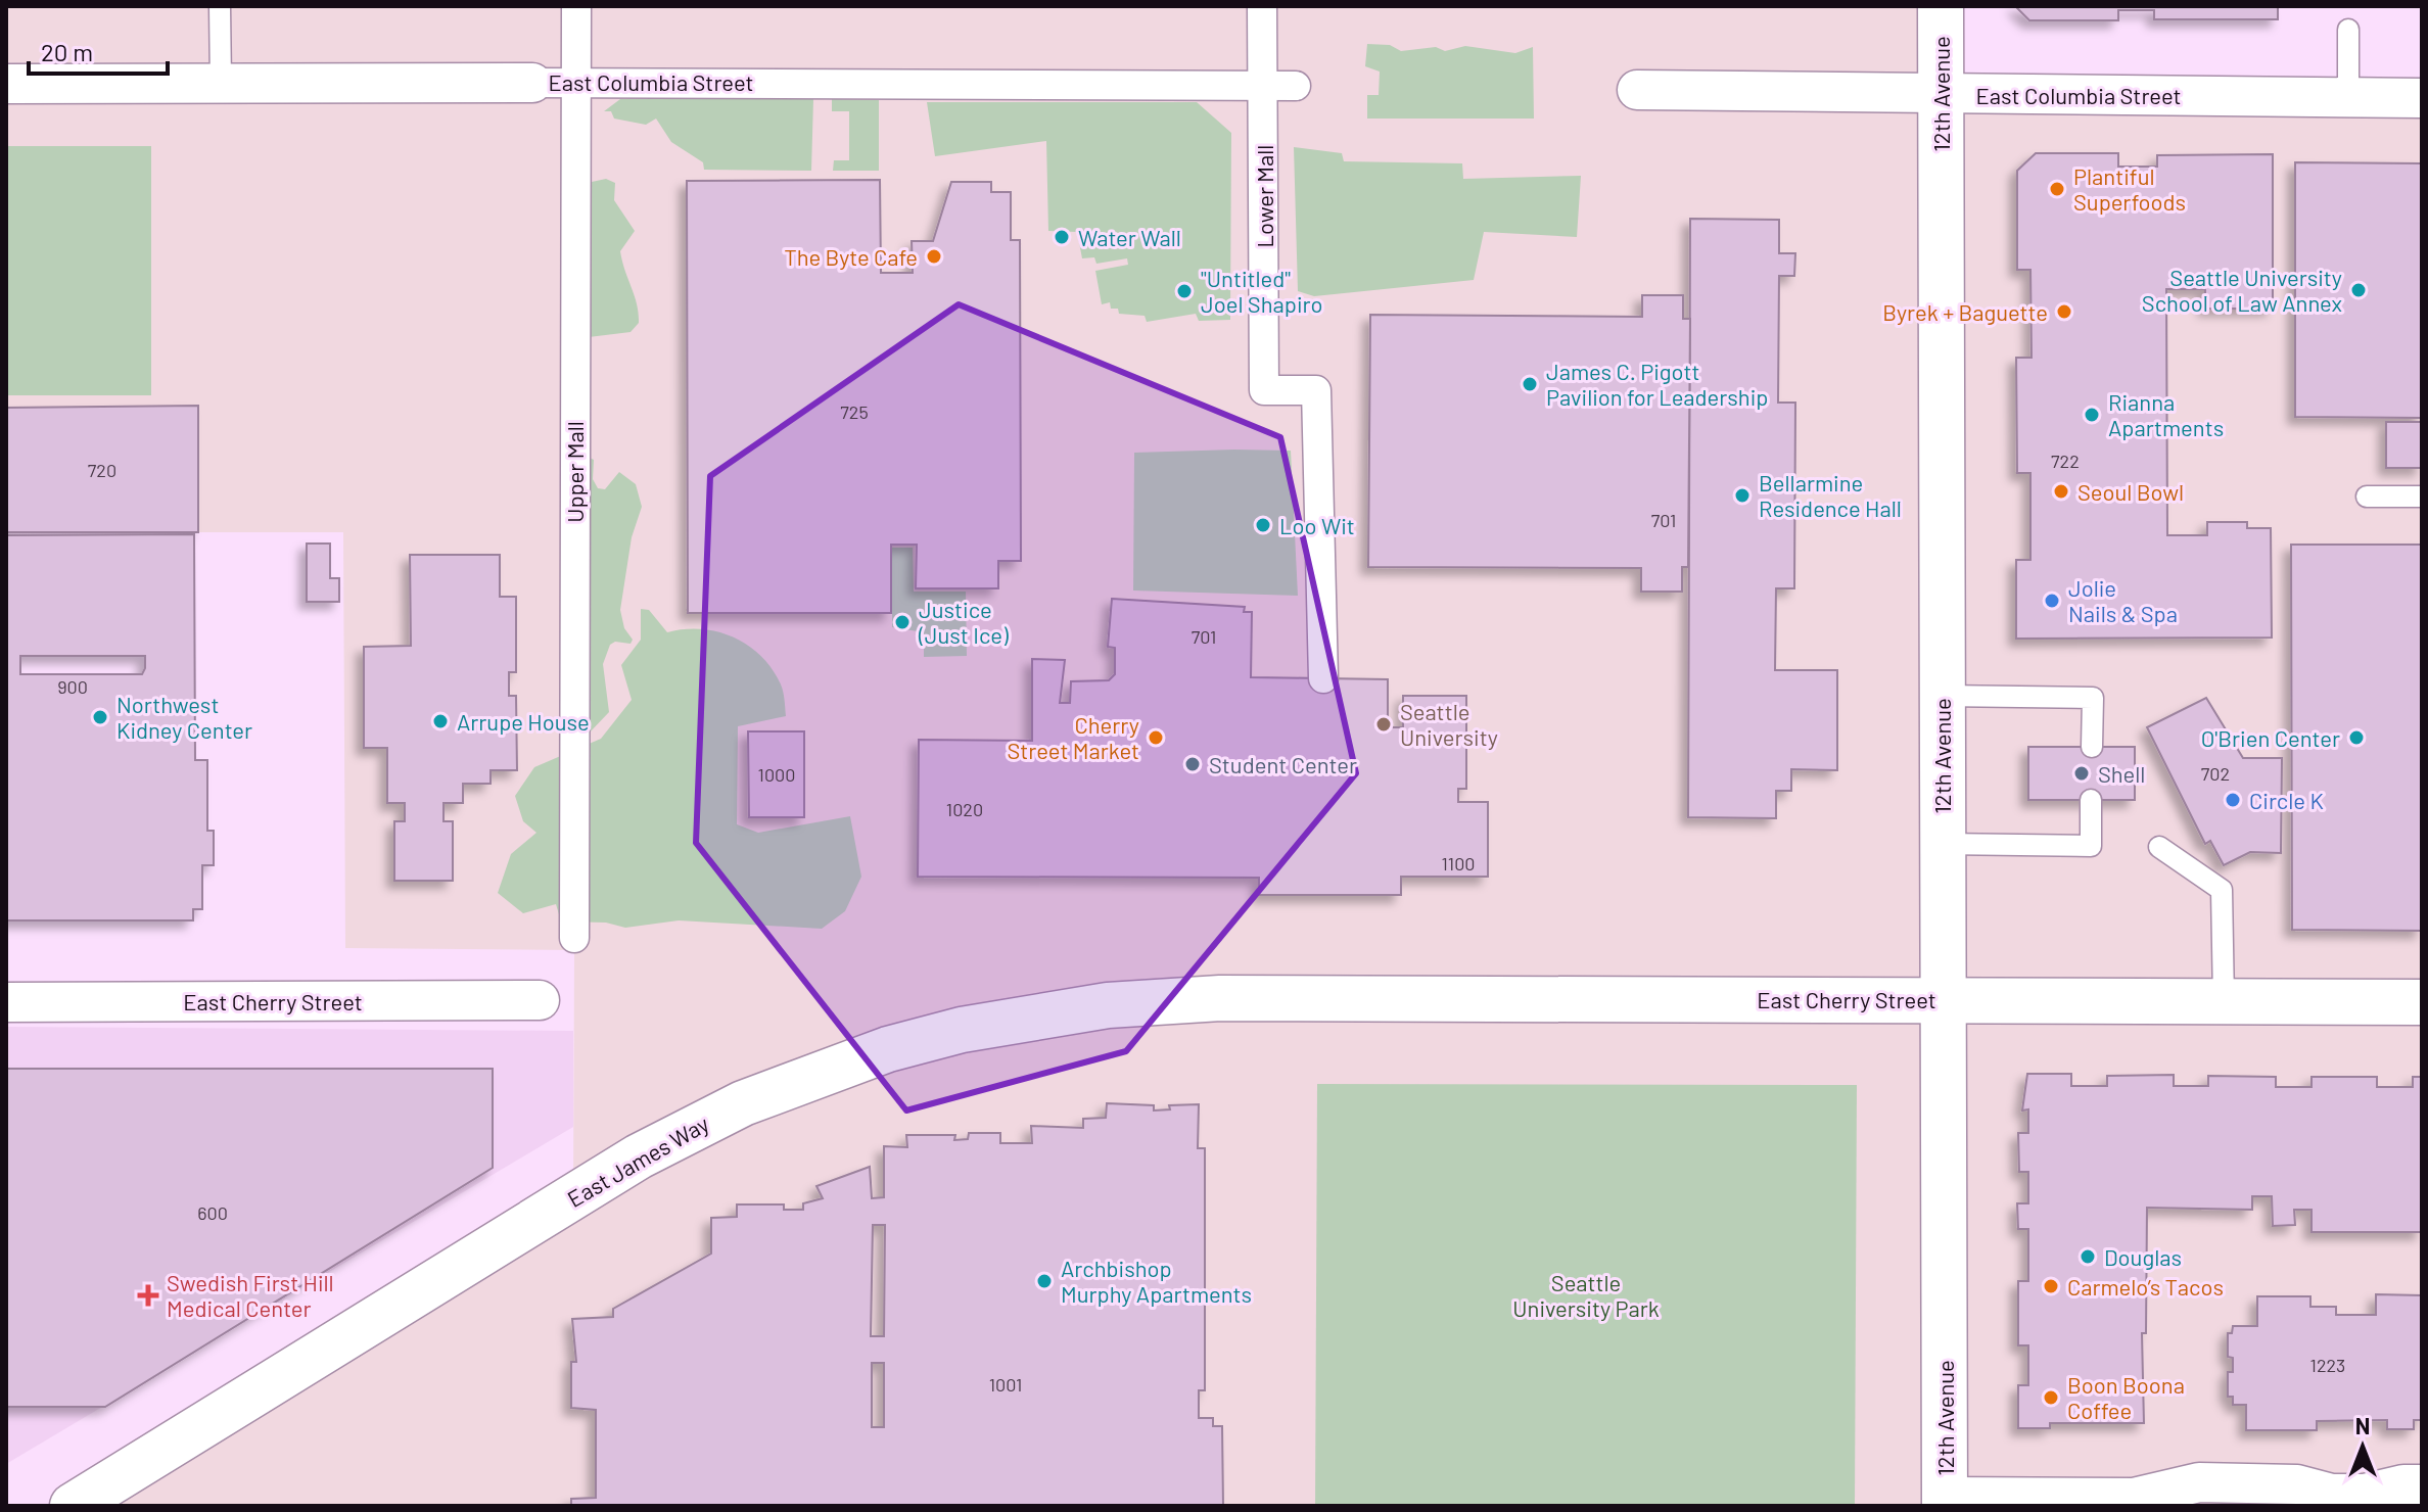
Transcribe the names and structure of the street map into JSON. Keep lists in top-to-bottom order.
{
  "streets": {
    "main road": ["12th Avenue", "East Cherry Street", "East James Way"],
    "street": ["East Columbia Street", "Lower Mall", "Upper Mall"]
  },
  "crossings": [
    ["East Columbia Street", "12th Avenue"],
    ["East Columbia Street", "Lower Mall"],
    ["East Columbia Street", "Upper Mall"],
    ["12th Avenue", "East Cherry Street"],
    ["East Cherry Street", "East James Way"]
  ],
  "parks": ["Seattle University Park"],
  "places": {
    "other": [
      "Plantiful Superfoods",
      "Water Wall",
      "The Byte Cafe",
      "Seattle University School of Law Annex",
      "\"Untitled\" Joel Shapiro",
      "Byrek + Baguette",
      "James C. Pigott Pavilion for Leadership",
      "Rianna Apartments",
      "Seoul Bowl",
      "Bellarmine Residence Hall",
      "Loo Wit",
      "Jolie Nails & Spa",
      "Justice (Just Ice)",
      "Northwest Kidney Center",
      "Arrupe House",
      "Seattle University",
      "Cherry Street Market",
      "O'Brien Center",
      "Student Center",
      "Shell",
      "Circle K",
      "Douglas",
      "Archbishop Murphy Apartments",
      "Carmelo’s Tacos",
      "Boon Boona Coffee"
    ],
    "health": ["Swedish First Hill Medical Center"]
  },
  "house_numbers": [
    "725",
    "722",
    "720",
    "701",
    "701",
    "900",
    "702",
    "1000",
    "1020",
    "1100",
    "600",
    "1223",
    "1001"
  ],
  "scale_bar": "20 m",
  "north": "top"
}
